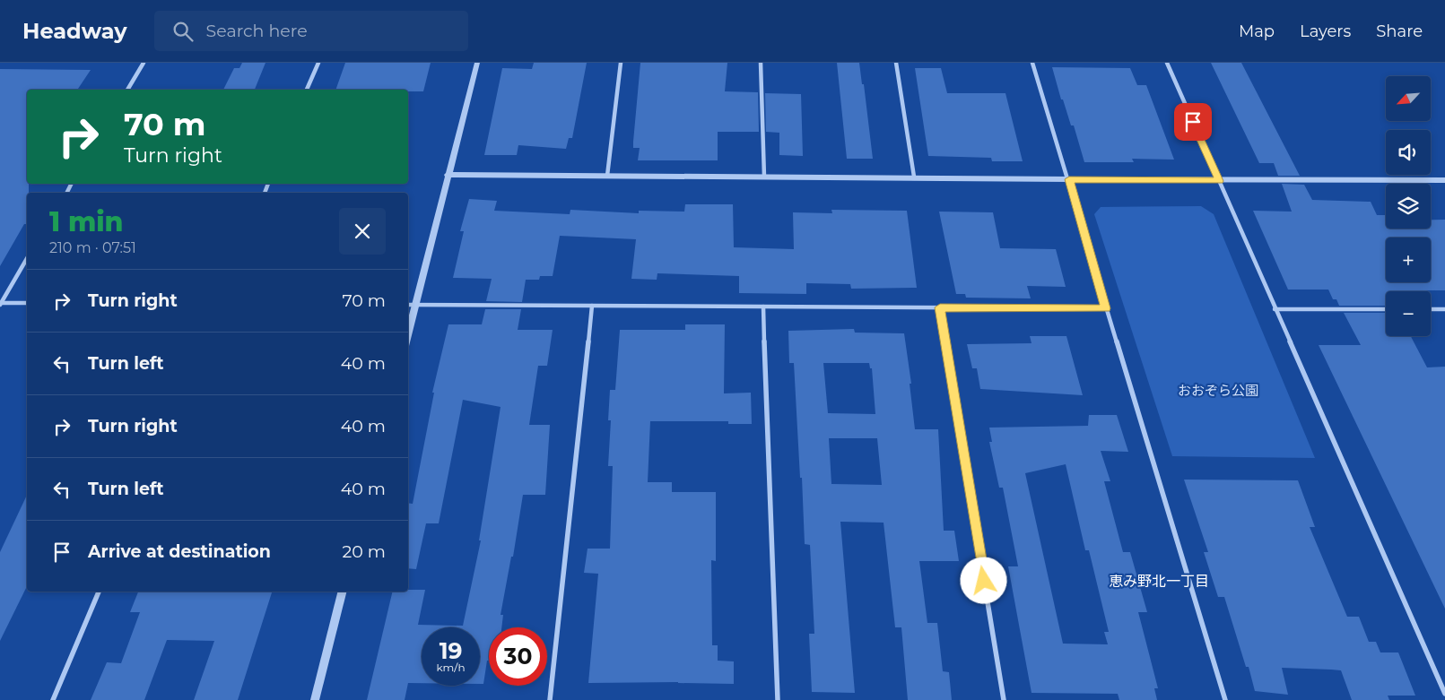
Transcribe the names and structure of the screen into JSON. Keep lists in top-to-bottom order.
{
  "districts": ["恵み野北一丁目"],
  "parks": ["おおぞら公園"],
  "north": "bottom left",
  "page": {
    "header": "Headway",
    "search": "Search here",
    "nav": ["Map", "Layers", "Share"],
    "map_buttons": ["+", "−"],
    "turn": ["70 m", "Turn right"],
    "heading": ["1 min", "210 m · 07:51"],
    "list": [
      {
        "name": "Turn right",
        "value": "70 m"
      },
      {
        "name": "Turn left",
        "value": "40 m"
      },
      {
        "name": "Turn right",
        "value": "40 m"
      },
      {
        "name": "Turn left",
        "value": "40 m"
      },
      {
        "name": "Arrive at destination",
        "value": "20 m"
      }
    ],
    "speed": "19 km/h",
    "limit": "30"
  }
}
